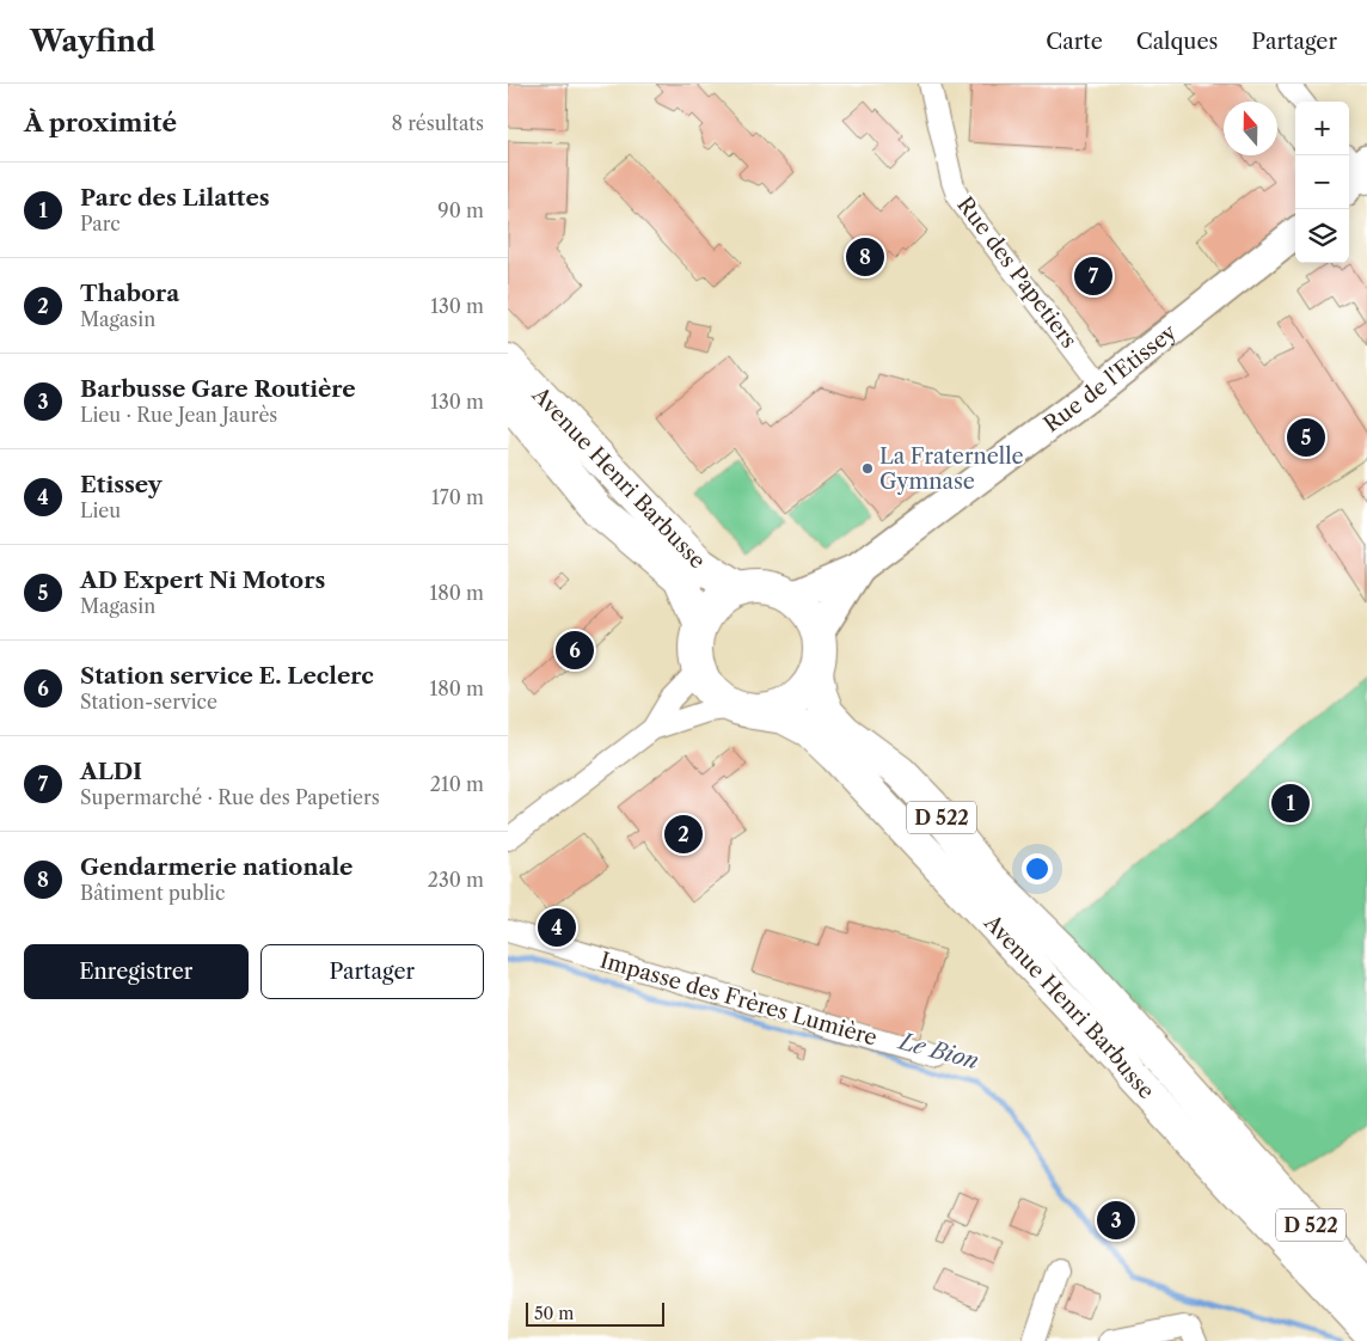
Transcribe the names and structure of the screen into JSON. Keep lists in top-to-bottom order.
{
  "streets": {
    "main road": ["Avenue Henri Barbusse", "D 522"],
    "street": ["Rue des Papetiers", "Rue de l'Etissey", "Impasse des Frères Lumière"]
  },
  "crossings": [
    ["Rue des Papetiers", "Rue de l'Etissey"],
    ["Rue de l'Etissey", "Avenue Henri Barbusse"]
  ],
  "water": ["Le Bion"],
  "places": ["La Fraternelle Gymnase"],
  "scale_bar": "50 m",
  "north": "top",
  "page": {
    "header": "Wayfind",
    "nav": ["Carte", "Calques", "Partager"],
    "heading": ["À proximité", "8 résultats"],
    "map_buttons": ["+", "−"],
    "list": [
      {
        "mark": "1",
        "name": "Parc des Lilattes",
        "note": "Parc",
        "value": "90 m"
      },
      {
        "mark": "2",
        "name": "Thabora",
        "note": "Magasin",
        "value": "130 m"
      },
      {
        "mark": "3",
        "name": "Barbusse Gare Routière",
        "note": "Lieu · Rue Jean Jaurès",
        "value": "130 m"
      },
      {
        "mark": "4",
        "name": "Etissey",
        "note": "Lieu",
        "value": "170 m"
      },
      {
        "mark": "5",
        "name": "AD Expert Ni Motors",
        "note": "Magasin",
        "value": "180 m"
      },
      {
        "mark": "6",
        "name": "Station service E. Leclerc",
        "note": "Station-service",
        "value": "180 m"
      },
      {
        "mark": "7",
        "name": "ALDI",
        "note": "Supermarché · Rue des Papetiers",
        "value": "210 m"
      },
      {
        "mark": "8",
        "name": "Gendarmerie nationale",
        "note": "Bâtiment public",
        "value": "230 m"
      }
    ],
    "pins": [
      "8",
      "7",
      "5",
      "6",
      "1",
      "2",
      "4",
      "3"
    ],
    "buttons": ["Enregistrer", "Partager"],
    "scale": "50 m"
  }
}
